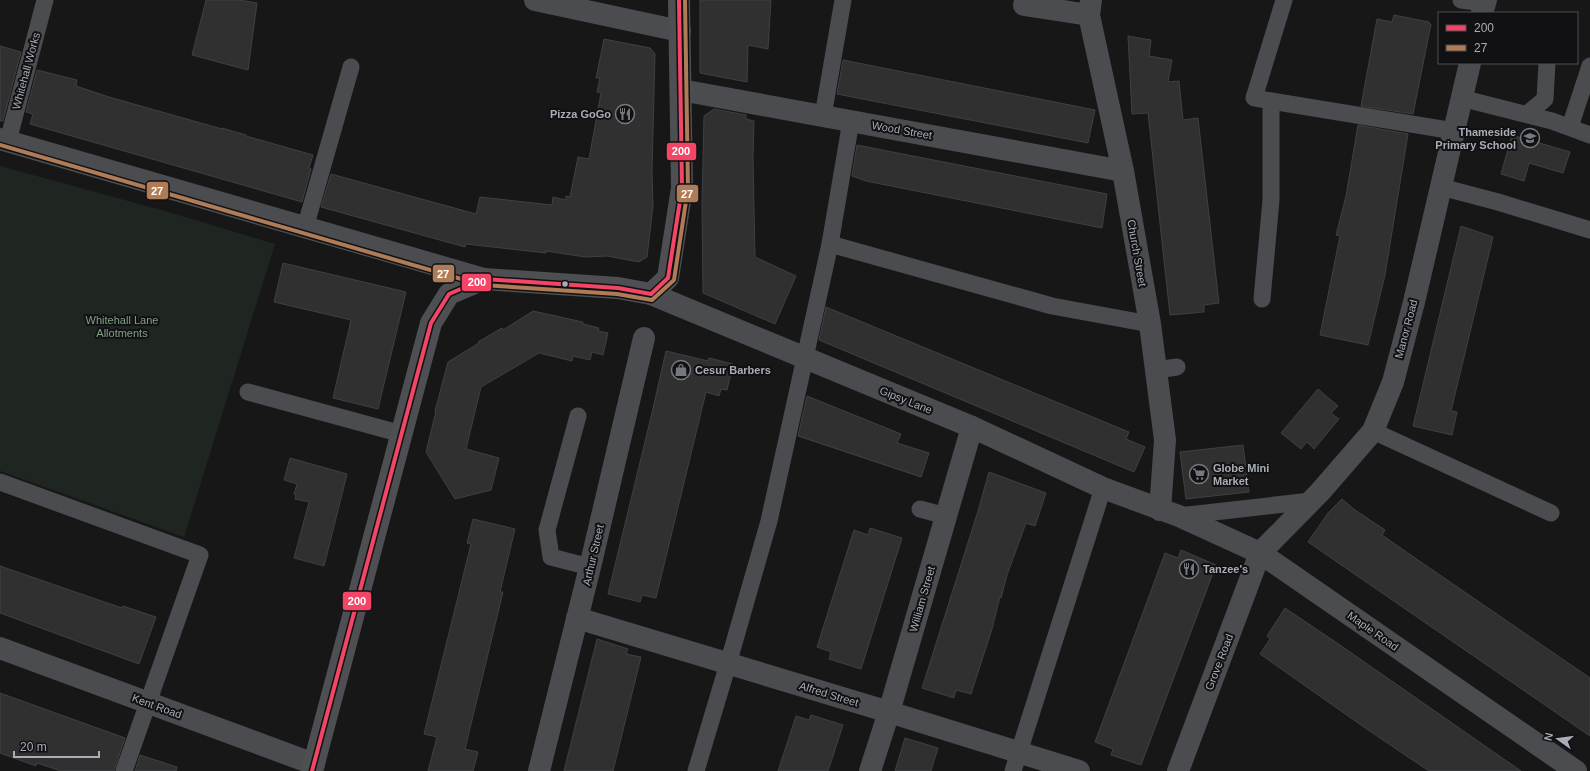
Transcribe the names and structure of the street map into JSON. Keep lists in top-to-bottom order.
{
  "streets": {
    "street": [
      "Wood Street",
      "Church Street",
      "Manor Road",
      "Gipsy Lane",
      "Arthur Street",
      "William Street",
      "Maple Road",
      "Grove Road",
      "Alfred Street",
      "Kent Road"
    ],
    "lane": ["Whitehall Works"]
  },
  "crossings": [
    ["Wood Street", "Church Street"],
    ["Church Street", "Gipsy Lane"],
    ["Church Street", "Maple Road"],
    ["Manor Road", "Maple Road"],
    ["Manor Road", "Grove Road"],
    ["Gipsy Lane", "William Street"],
    ["Gipsy Lane", "Maple Road"],
    ["Arthur Street", "Alfred Street"],
    ["William Street", "Alfred Street"],
    ["Maple Road", "Grove Road"]
  ],
  "parks": ["Whitehall Lane Allotments"],
  "places": {
    "restaurant": ["Pizza GoGo", "Tanzee's"],
    "school or university": ["Thameside Primary School"],
    "shop": ["Cesur Barbers"],
    "supermarket": ["Globe Mini Market"]
  },
  "lines": ["transit line 200", "transit line 27"],
  "legend": ["200", "27"],
  "scale_bar": "20 m",
  "north": "left"
}
